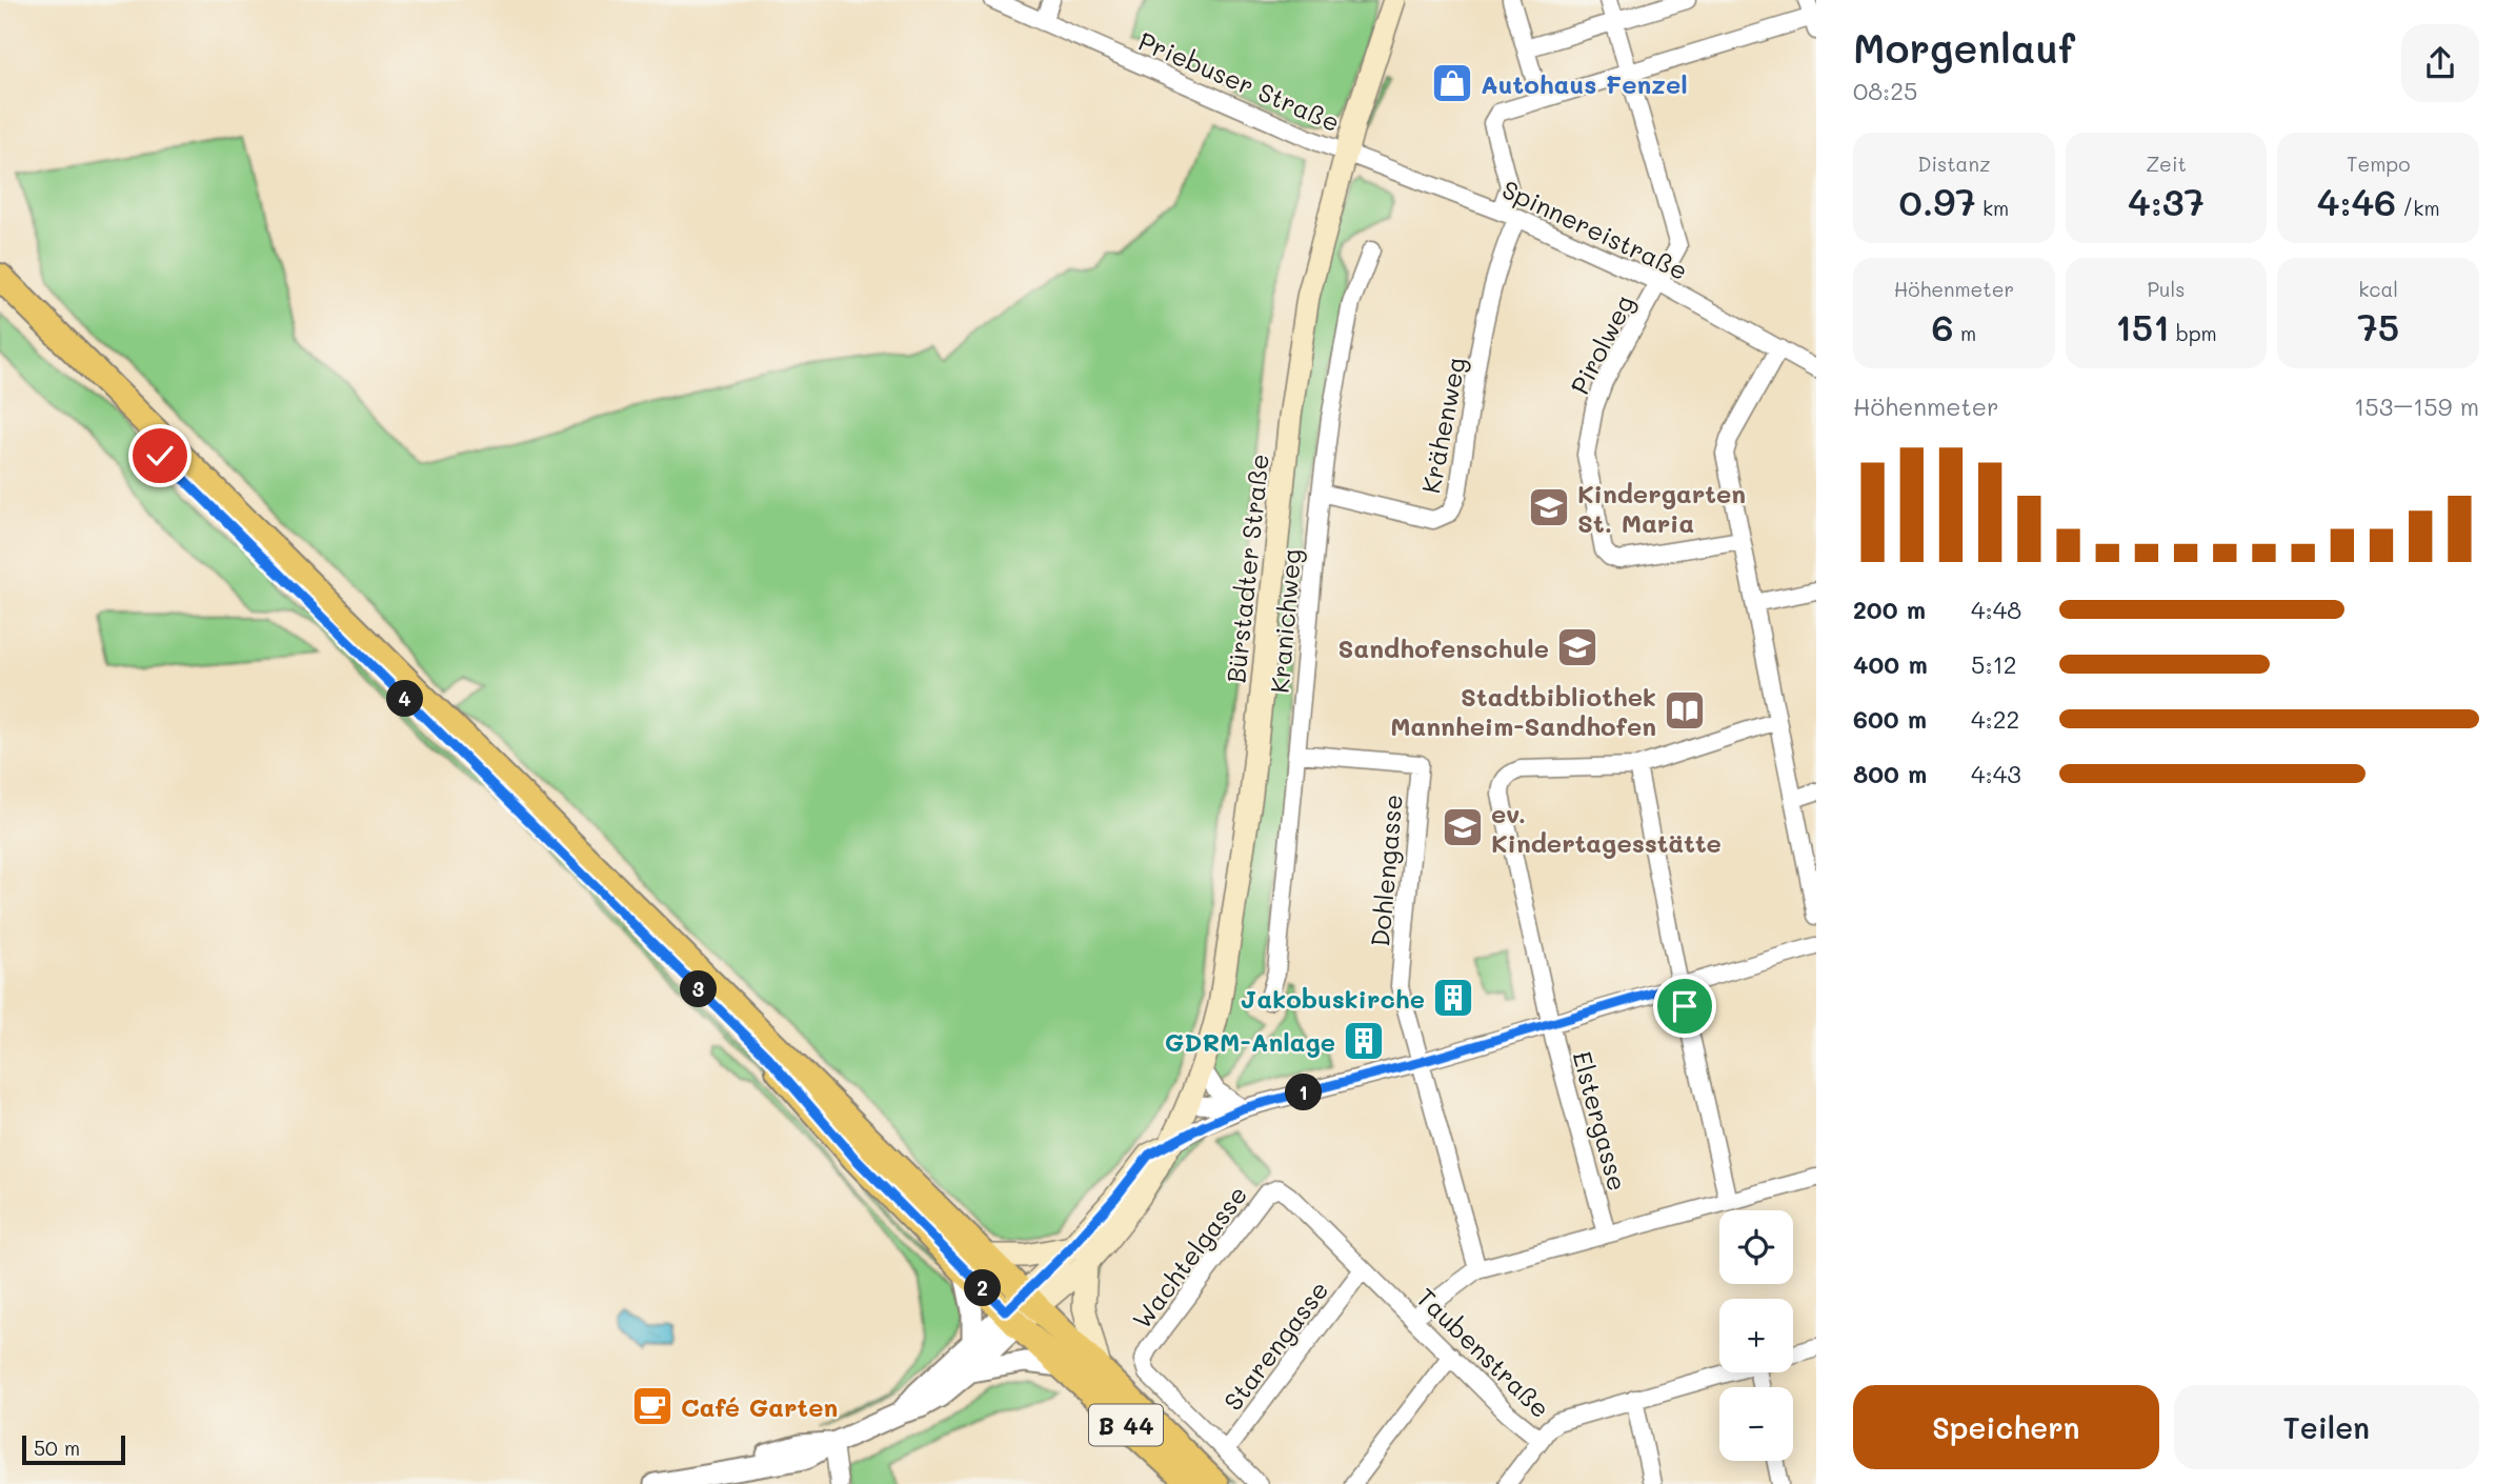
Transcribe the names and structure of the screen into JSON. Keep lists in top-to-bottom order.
{
  "streets": {
    "main road": ["Bürstadter Straße", "B 44"],
    "street": [
      "Priebuser Straße",
      "Spinnereistraße",
      "Pirolweg",
      "Krähenweg",
      "Kranichweg",
      "Dohlengasse",
      "Elstergasse",
      "Wachtelgasse",
      "Starengasse",
      "Taubenstraße"
    ]
  },
  "crossings": [
    ["Priebuser Straße", "Spinnereistraße"],
    ["Priebuser Straße", "Bürstadter Straße"],
    ["Spinnereistraße", "Pirolweg"],
    ["Spinnereistraße", "Krähenweg"],
    ["Spinnereistraße", "Bürstadter Straße"],
    ["Krähenweg", "Kranichweg"],
    ["Bürstadter Straße", "B 44"],
    ["Kranichweg", "Dohlengasse"],
    ["Wachtelgasse", "Starengasse"],
    ["Wachtelgasse", "Taubenstraße"],
    ["Starengasse", "Taubenstraße"]
  ],
  "places": {
    "shop": ["Autohaus Fenzel"],
    "school or university": ["Kindergarten St. Maria", "Sandhofenschule", "ev. Kindertagesstätte"],
    "library": ["Stadtbibliothek Mannheim-Sandhofen"],
    "building": ["Jakobuskirche", "GDRM-Anlage"],
    "cafe": ["Café Garten"]
  },
  "scale_bar": "50 m",
  "page": {
    "heading": ["Morgenlauf", "08:25"],
    "stats": [
      ["Distanz", "0.97 km"],
      ["Zeit", "4:37"],
      ["Tempo", "4:46 /km"],
      ["Höhenmeter", "6 m"],
      ["Puls", "151 bpm"],
      ["kcal", "75"]
    ],
    "chart": ["Höhenmeter", "153–159 m"],
    "list": [
      {
        "name": "200 m",
        "note": "4:48"
      },
      {
        "name": "400 m",
        "note": "5:12"
      },
      {
        "name": "600 m",
        "note": "4:22"
      },
      {
        "name": "800 m",
        "note": "4:43"
      }
    ],
    "pins": [
      "4",
      "3",
      "1",
      "2"
    ],
    "map_buttons": ["+", "−"],
    "buttons": ["Speichern", "Teilen"],
    "scale": "50 m"
  }
}
